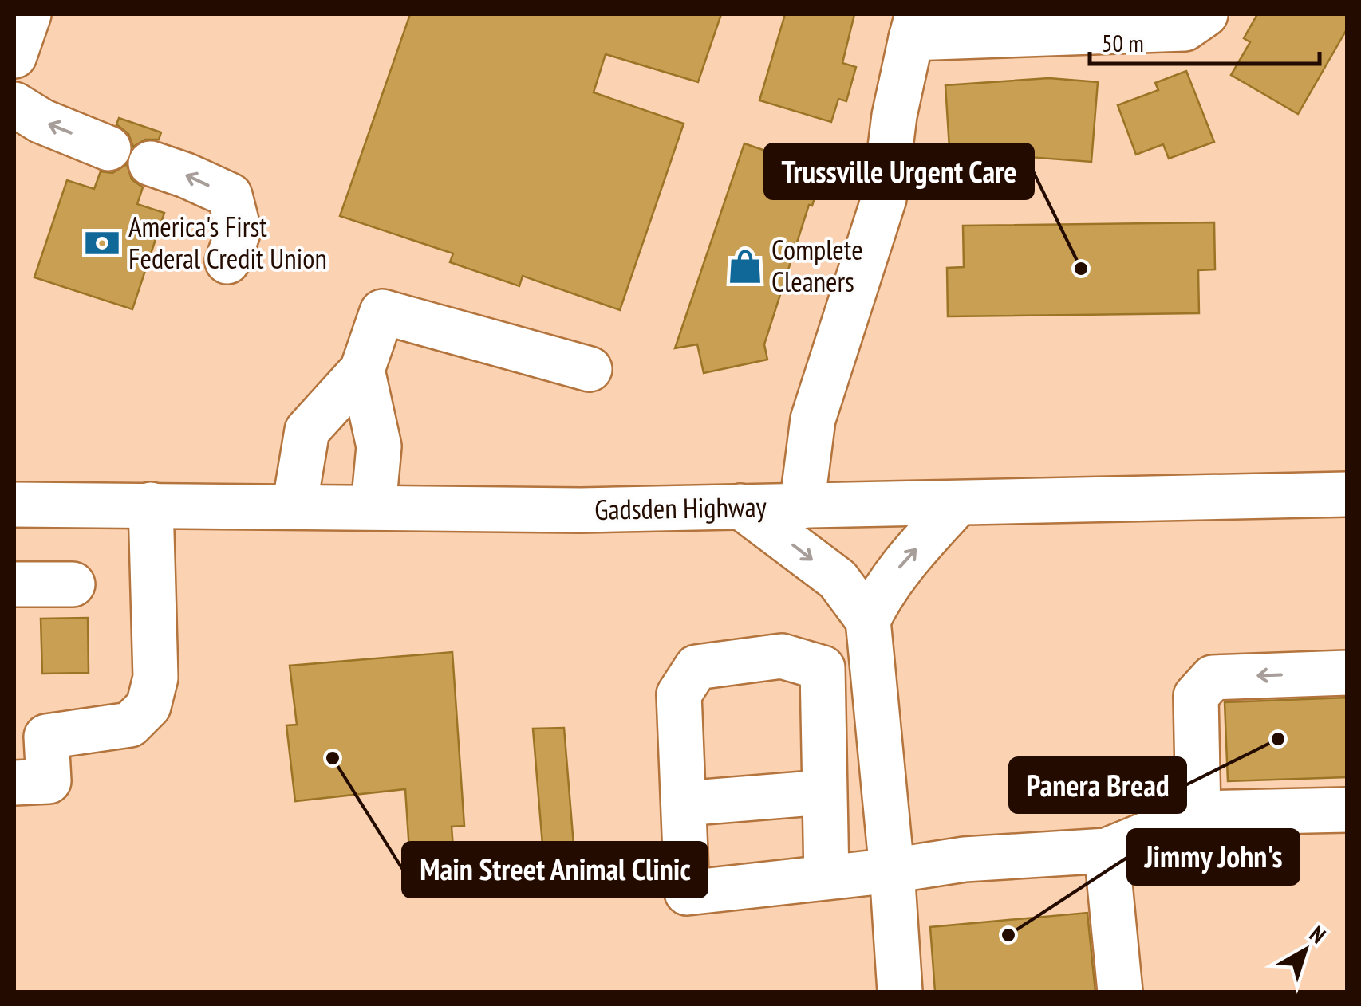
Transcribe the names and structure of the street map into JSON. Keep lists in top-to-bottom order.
{
  "streets": {
    "main road": ["Gadsden Highway"]
  },
  "places": {
    "bank": ["America's First Federal Credit Union"],
    "shop": ["Complete Cleaners"],
    "other": [
      "Trussville Urgent Care",
      "Panera Bread",
      "Main Street Animal Clinic",
      "Jimmy John's"
    ]
  },
  "scale_bar": "50 m",
  "north": "top right"
}
